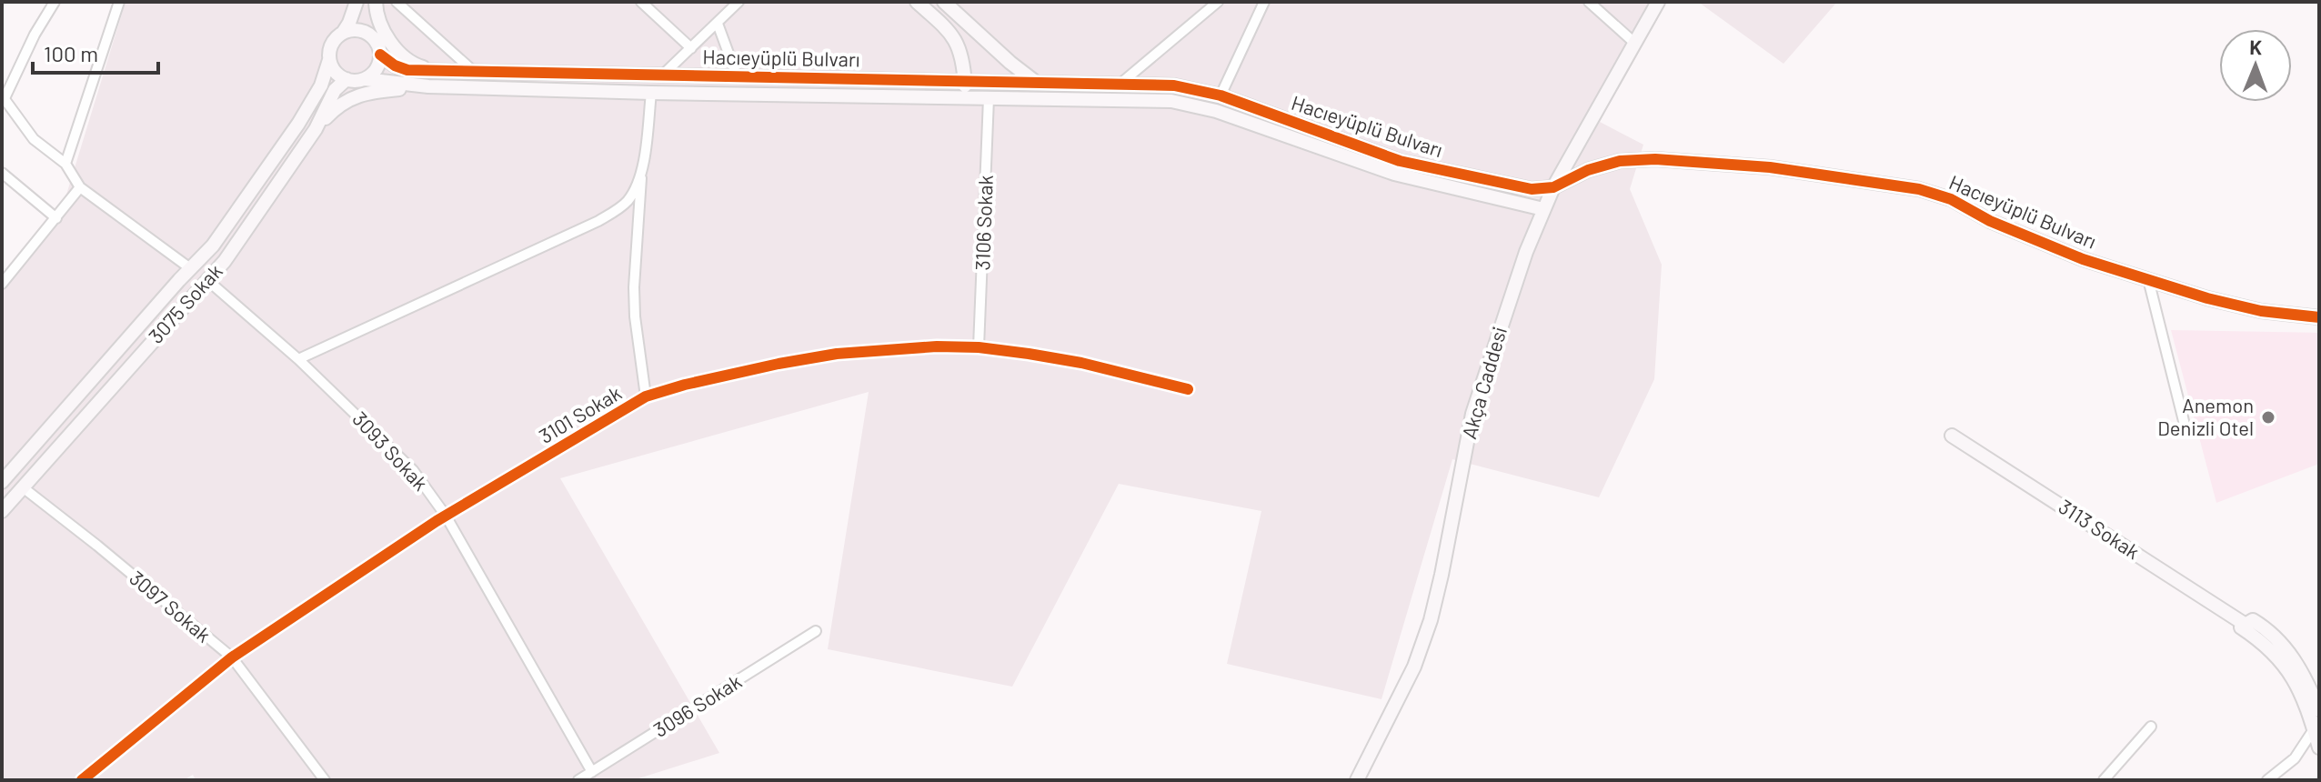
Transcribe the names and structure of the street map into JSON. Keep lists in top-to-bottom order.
{
  "streets": {
    "street": [
      "Hacıeyüplü Bulvarı",
      "3106 Sokak",
      "3075 Sokak",
      "Akça Caddesi",
      "3101 Sokak",
      "3093 Sokak",
      "3113 Sokak",
      "3097 Sokak",
      "3096 Sokak"
    ]
  },
  "crossings": [
    ["Hacıeyüplü Bulvarı", "3106 Sokak"],
    ["Hacıeyüplü Bulvarı", "3075 Sokak"],
    ["Hacıeyüplü Bulvarı", "Akça Caddesi"],
    ["3106 Sokak", "3101 Sokak"],
    ["3075 Sokak", "3093 Sokak"],
    ["3075 Sokak", "3097 Sokak"],
    ["3101 Sokak", "3093 Sokak"],
    ["3101 Sokak", "3097 Sokak"],
    ["3093 Sokak", "3096 Sokak"]
  ],
  "places": ["Anemon Denizli Otel"],
  "scale_bar": "100 m",
  "north": "top"
}
